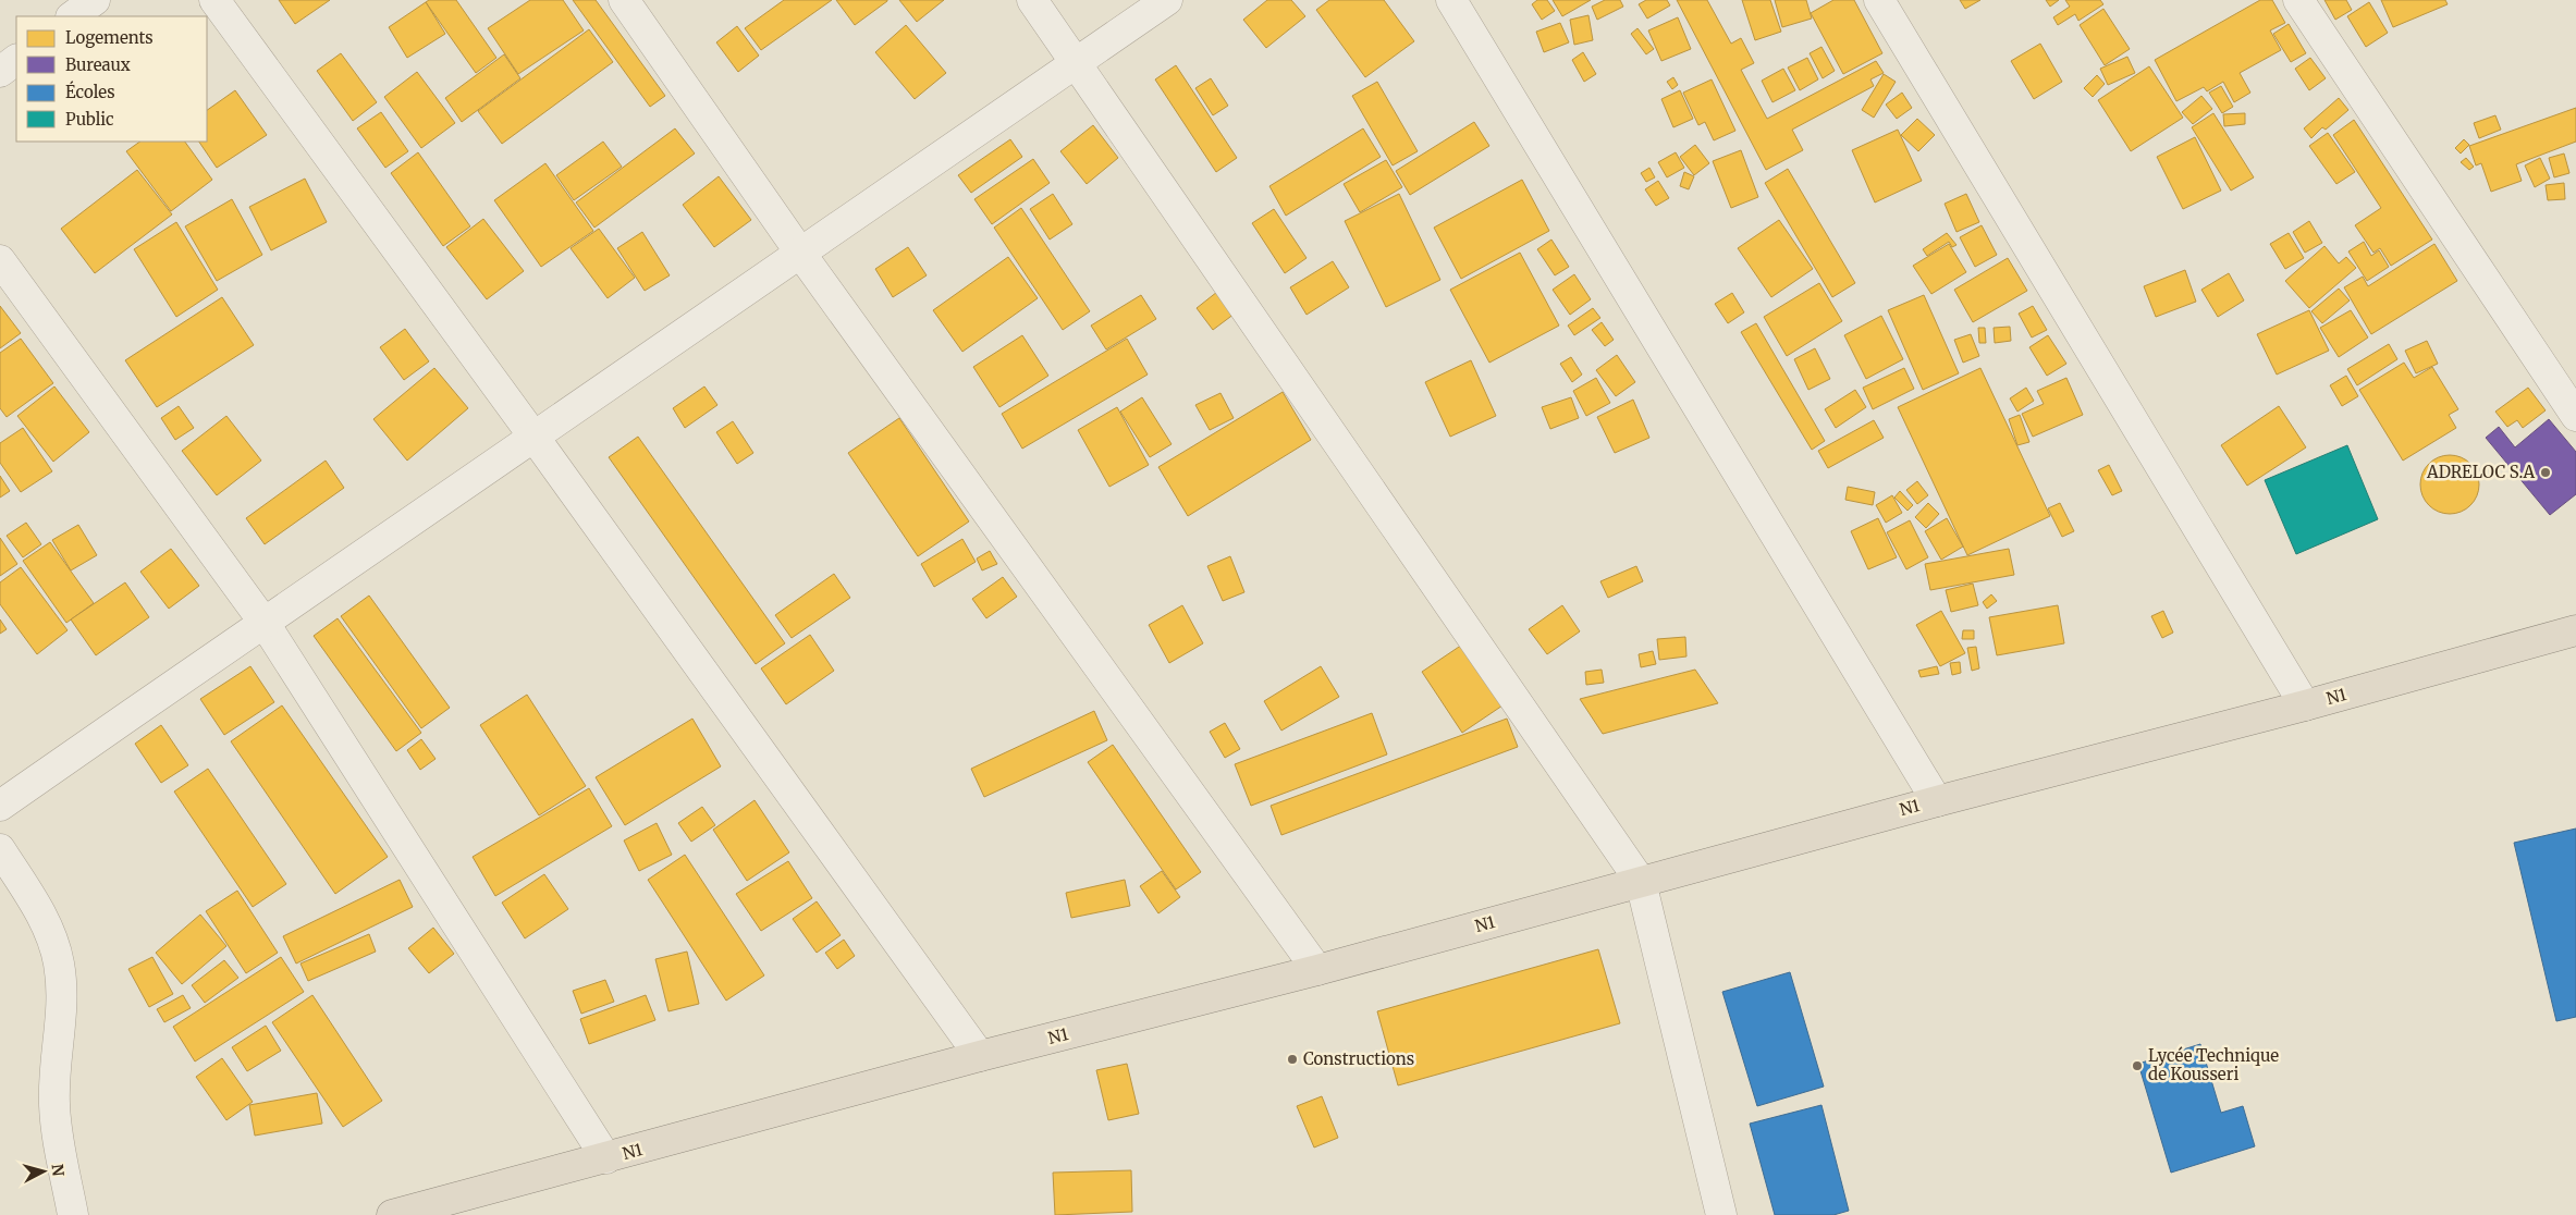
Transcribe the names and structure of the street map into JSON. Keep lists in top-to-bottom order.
{
  "streets": {
    "highway": ["N1"]
  },
  "places": ["ADRELOC S.A", "Constructions", "Lycée Technique de Kousseri"],
  "legend": [
    "Logements",
    "Bureaux",
    "Écoles",
    "Public"
  ],
  "north": "right"
}
